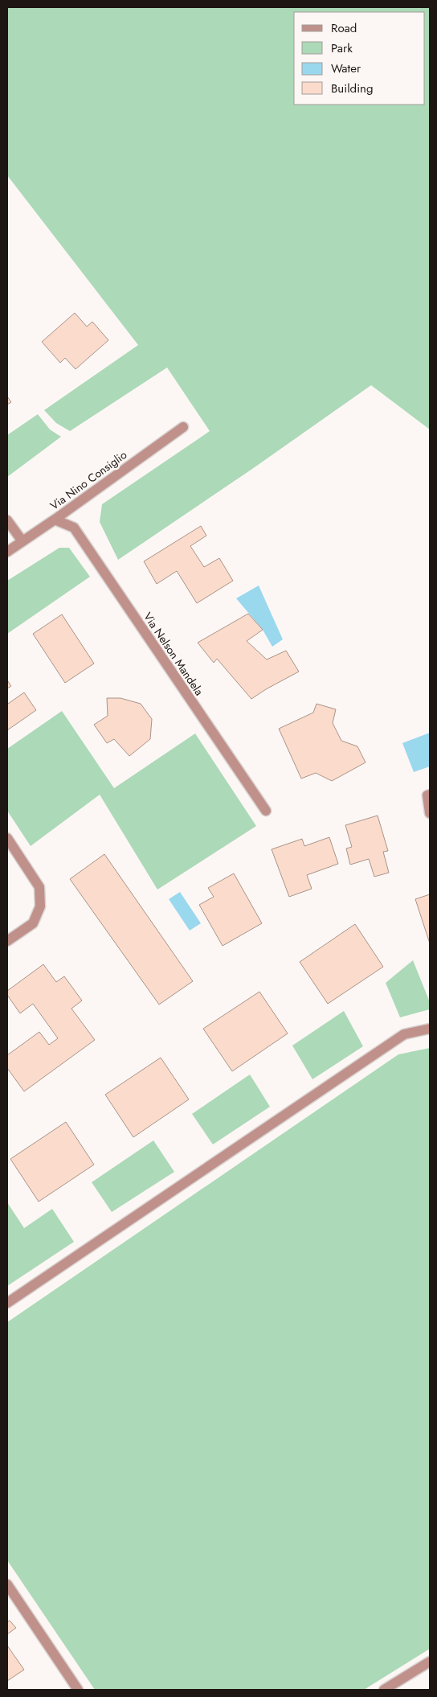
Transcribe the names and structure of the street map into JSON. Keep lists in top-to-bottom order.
{
  "streets": {
    "street": ["Via Nino Consiglio", "Via Nelson Mandela"]
  },
  "crossings": [
    ["Via Nino Consiglio", "Via Nelson Mandela"]
  ],
  "legend": [
    "Road",
    "Park",
    "Water",
    "Building"
  ]
}
